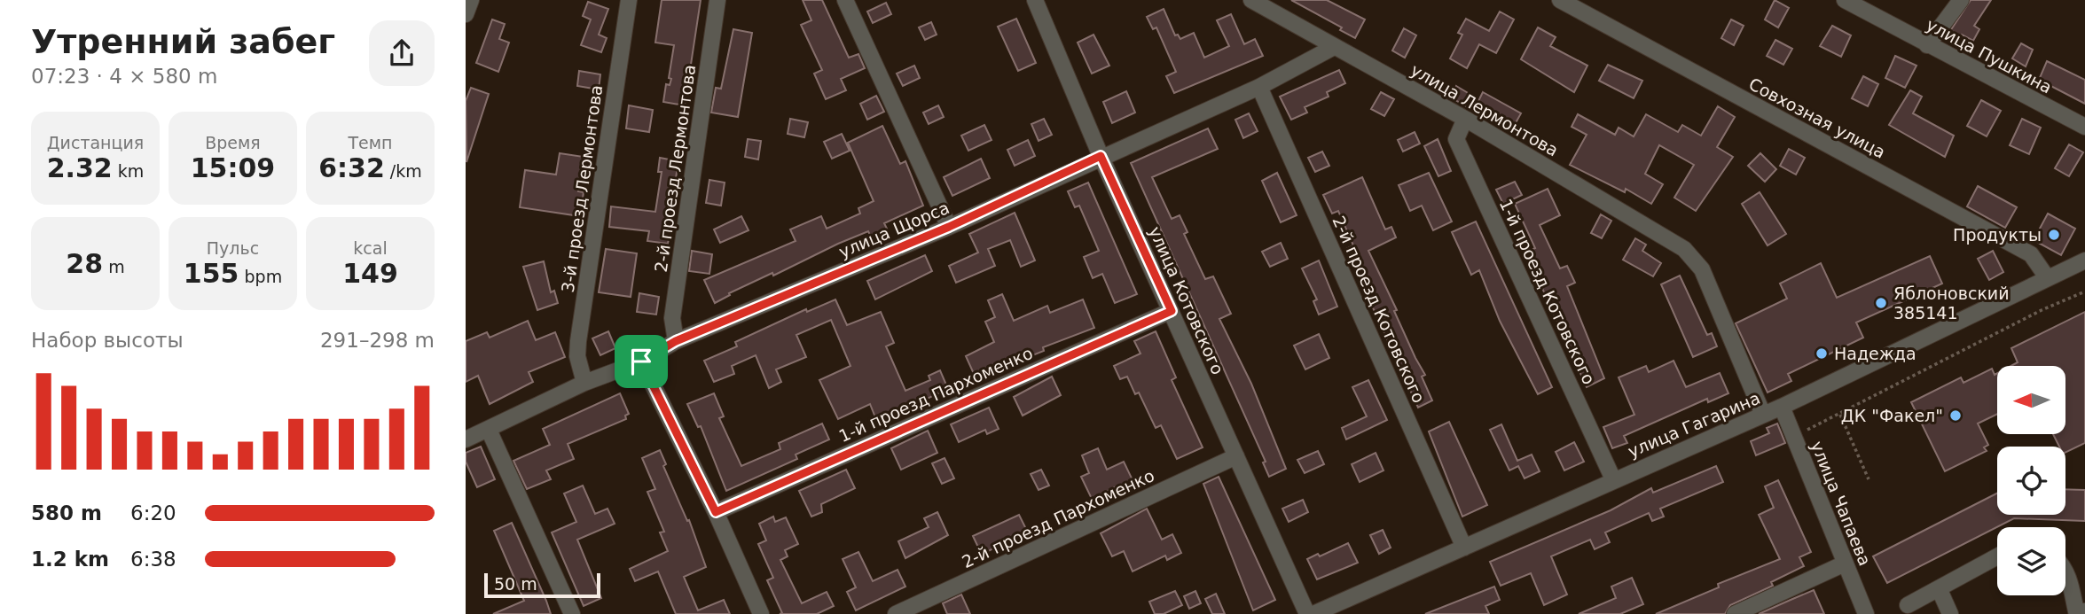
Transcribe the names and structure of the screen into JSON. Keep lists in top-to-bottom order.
{
  "streets": {
    "street": [
      "улица Пушкина",
      "улица Лермонтова",
      "Совхозная улица",
      "2-й проезд Лермонтова",
      "3-й проезд Лермонтова",
      "улица Щорса",
      "1-й проезд Котовского",
      "улица Котовского",
      "2-й проезд Котовского",
      "1-й проезд Пархоменко",
      "улица Гагарина",
      "улица Чапаева",
      "2-й проезд Пархоменко"
    ]
  },
  "crossings": [
    ["улица Лермонтова", "улица Щорса"],
    ["улица Лермонтова", "1-й проезд Котовского"],
    ["улица Лермонтова", "улица Гагарина"],
    ["Совхозная улица", "улица Гагарина"],
    ["2-й проезд Лермонтова", "улица Щорса"],
    ["3-й проезд Лермонтова", "улица Щорса"],
    ["улица Щорса", "улица Котовского"],
    ["улица Щорса", "2-й проезд Котовского"],
    ["1-й проезд Котовского", "улица Гагарина"],
    ["улица Котовского", "1-й проезд Пархоменко"],
    ["улица Котовского", "2-й проезд Пархоменко"],
    ["2-й проезд Котовского", "улица Гагарина"],
    ["улица Гагарина", "улица Чапаева"]
  ],
  "places": [
    "Продукты",
    "Яблоновский 385141",
    "Надежда",
    "ДК \"Факел\""
  ],
  "scale_bar": "50 m",
  "north": "left",
  "page": {
    "heading": ["Утренний забег", "07:23 · 4 × 580 m"],
    "stats": [
      ["Дистанция", "2.32 km"],
      ["Время", "15:09"],
      ["Темп", "6:32 /km"],
      ["28 m"],
      ["Пульс", "155 bpm"],
      ["kcal", "149"]
    ],
    "chart": ["Набор высоты", "291–298 m"],
    "list": [
      {
        "name": "580 m",
        "note": "6:20"
      },
      {
        "name": "1.2 km",
        "note": "6:38"
      }
    ],
    "scale": "50 m"
  }
}
